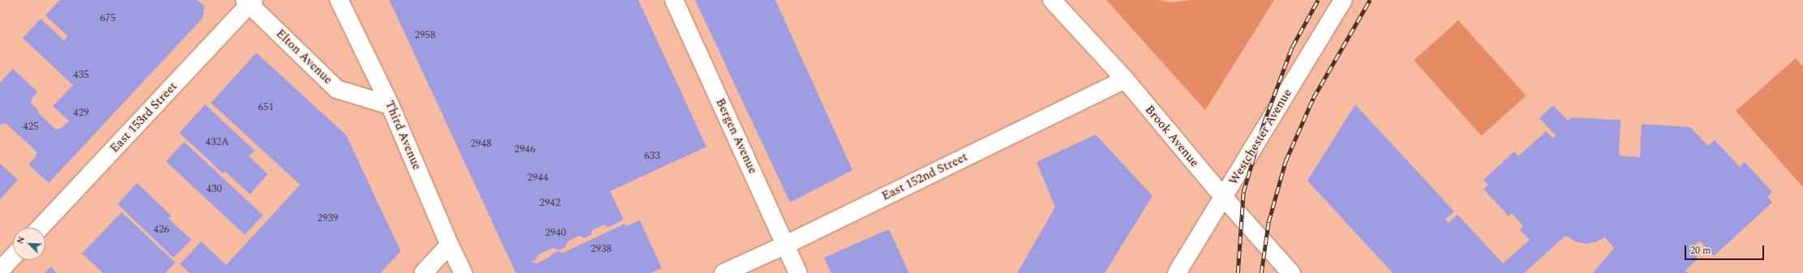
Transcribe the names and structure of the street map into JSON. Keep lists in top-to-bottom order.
{
  "streets": {
    "street": [
      "Elton Avenue",
      "East 153rd Street",
      "Third Avenue",
      "Bergen Avenue",
      "Brook Avenue",
      "Westchester Avenue",
      "East 152nd Street"
    ]
  },
  "crossings": [
    ["Elton Avenue", "East 153rd Street"],
    ["Elton Avenue", "Third Avenue"],
    ["Bergen Avenue", "East 152nd Street"],
    ["Brook Avenue", "Westchester Avenue"],
    ["Brook Avenue", "East 152nd Street"]
  ],
  "house_numbers": [
    "675",
    "2958",
    "435",
    "651",
    "429",
    "425",
    "432A",
    "2948",
    "2946",
    "633",
    "2944",
    "430",
    "2942",
    "2939",
    "426",
    "2940",
    "2938"
  ],
  "scale_bar": "20 m",
  "north": "top left"
}
